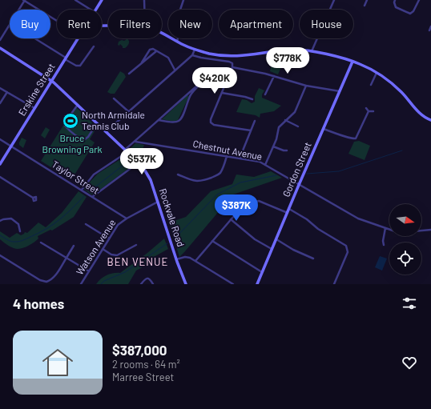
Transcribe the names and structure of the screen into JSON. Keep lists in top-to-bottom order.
{
  "streets": {
    "street": [
      "Erskine Street",
      "Chestnut Avenue",
      "Gordon Street",
      "Taylor Street",
      "Rockvale Road",
      "Watson Avenue"
    ]
  },
  "crossings": [
    ["Erskine Street", "Taylor Street"],
    ["Erskine Street", "Rockvale Road"],
    ["Chestnut Avenue", "Gordon Street"],
    ["Taylor Street", "Watson Avenue"],
    ["Rockvale Road", "Watson Avenue"]
  ],
  "districts": ["BEN VENUE"],
  "parks": ["Bruce Browning Park"],
  "places": {
    "sports": ["North Armidale Tennis Club"]
  },
  "north": "right",
  "page": {
    "chip": [
      "Buy",
      "Rent",
      "Filters",
      "New",
      "Apartment",
      "House"
    ],
    "price": [
      "$778K",
      "$420K",
      "$537K",
      "$387K"
    ],
    "heading": "4 homes",
    "list": [
      {
        "name": "$387,000",
        "note": "2 rooms · 64 m² · Marree Street"
      }
    ]
  }
}
